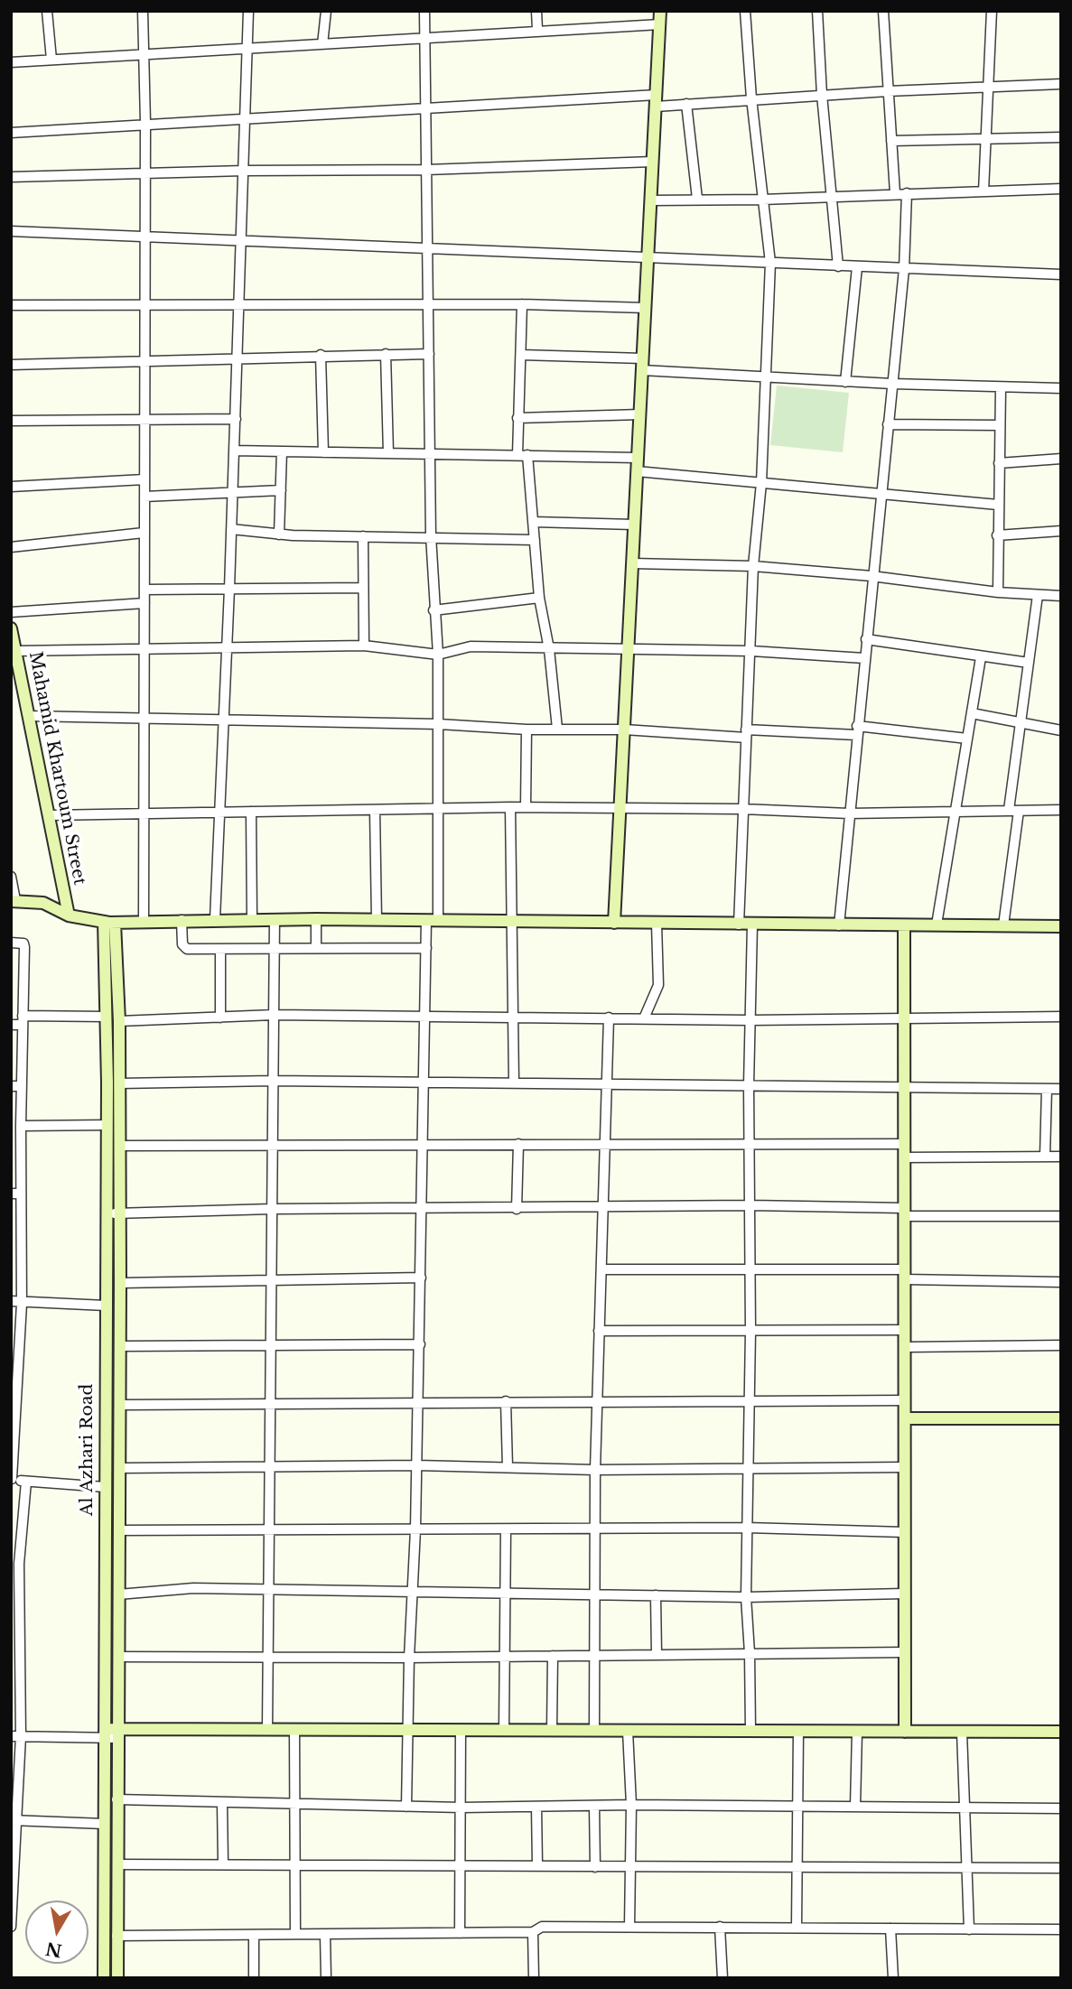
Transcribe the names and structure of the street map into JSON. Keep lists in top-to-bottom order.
{
  "streets": {
    "street": ["Mahamid Khartoum Street", "Al Azhari Road"]
  },
  "north": "bottom"
}
